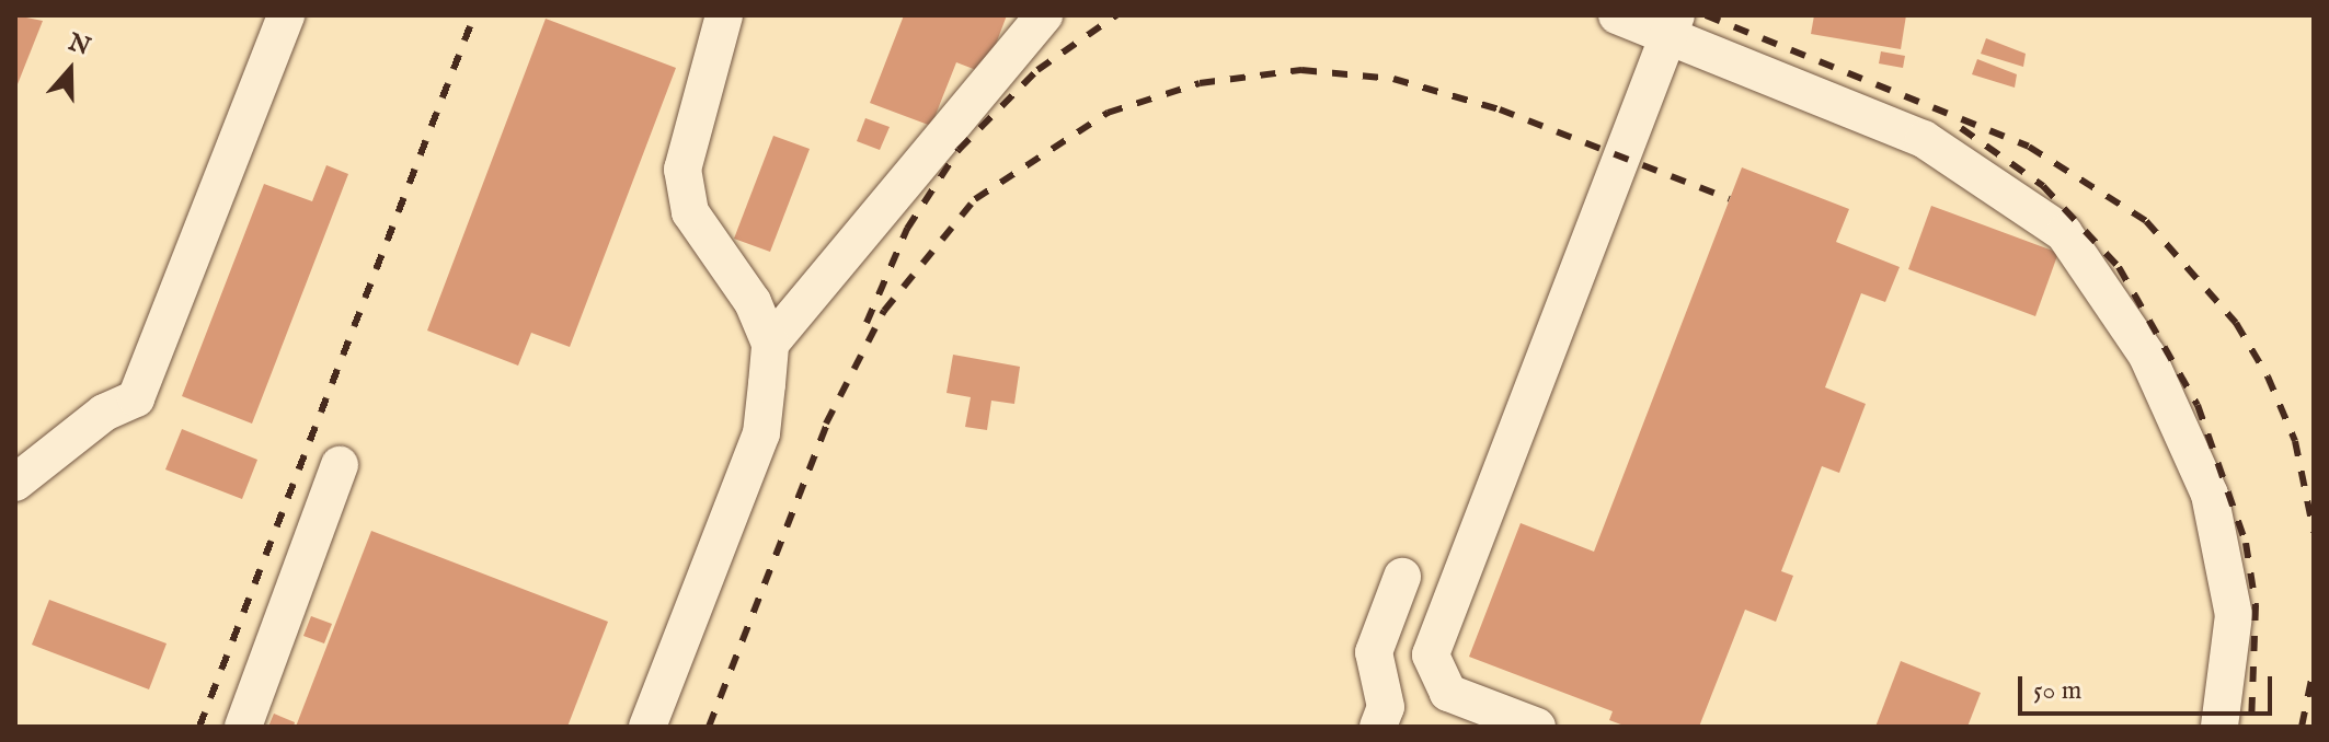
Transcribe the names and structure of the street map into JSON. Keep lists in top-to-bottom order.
{
  "scale_bar": "50 m",
  "north": "top"
}
